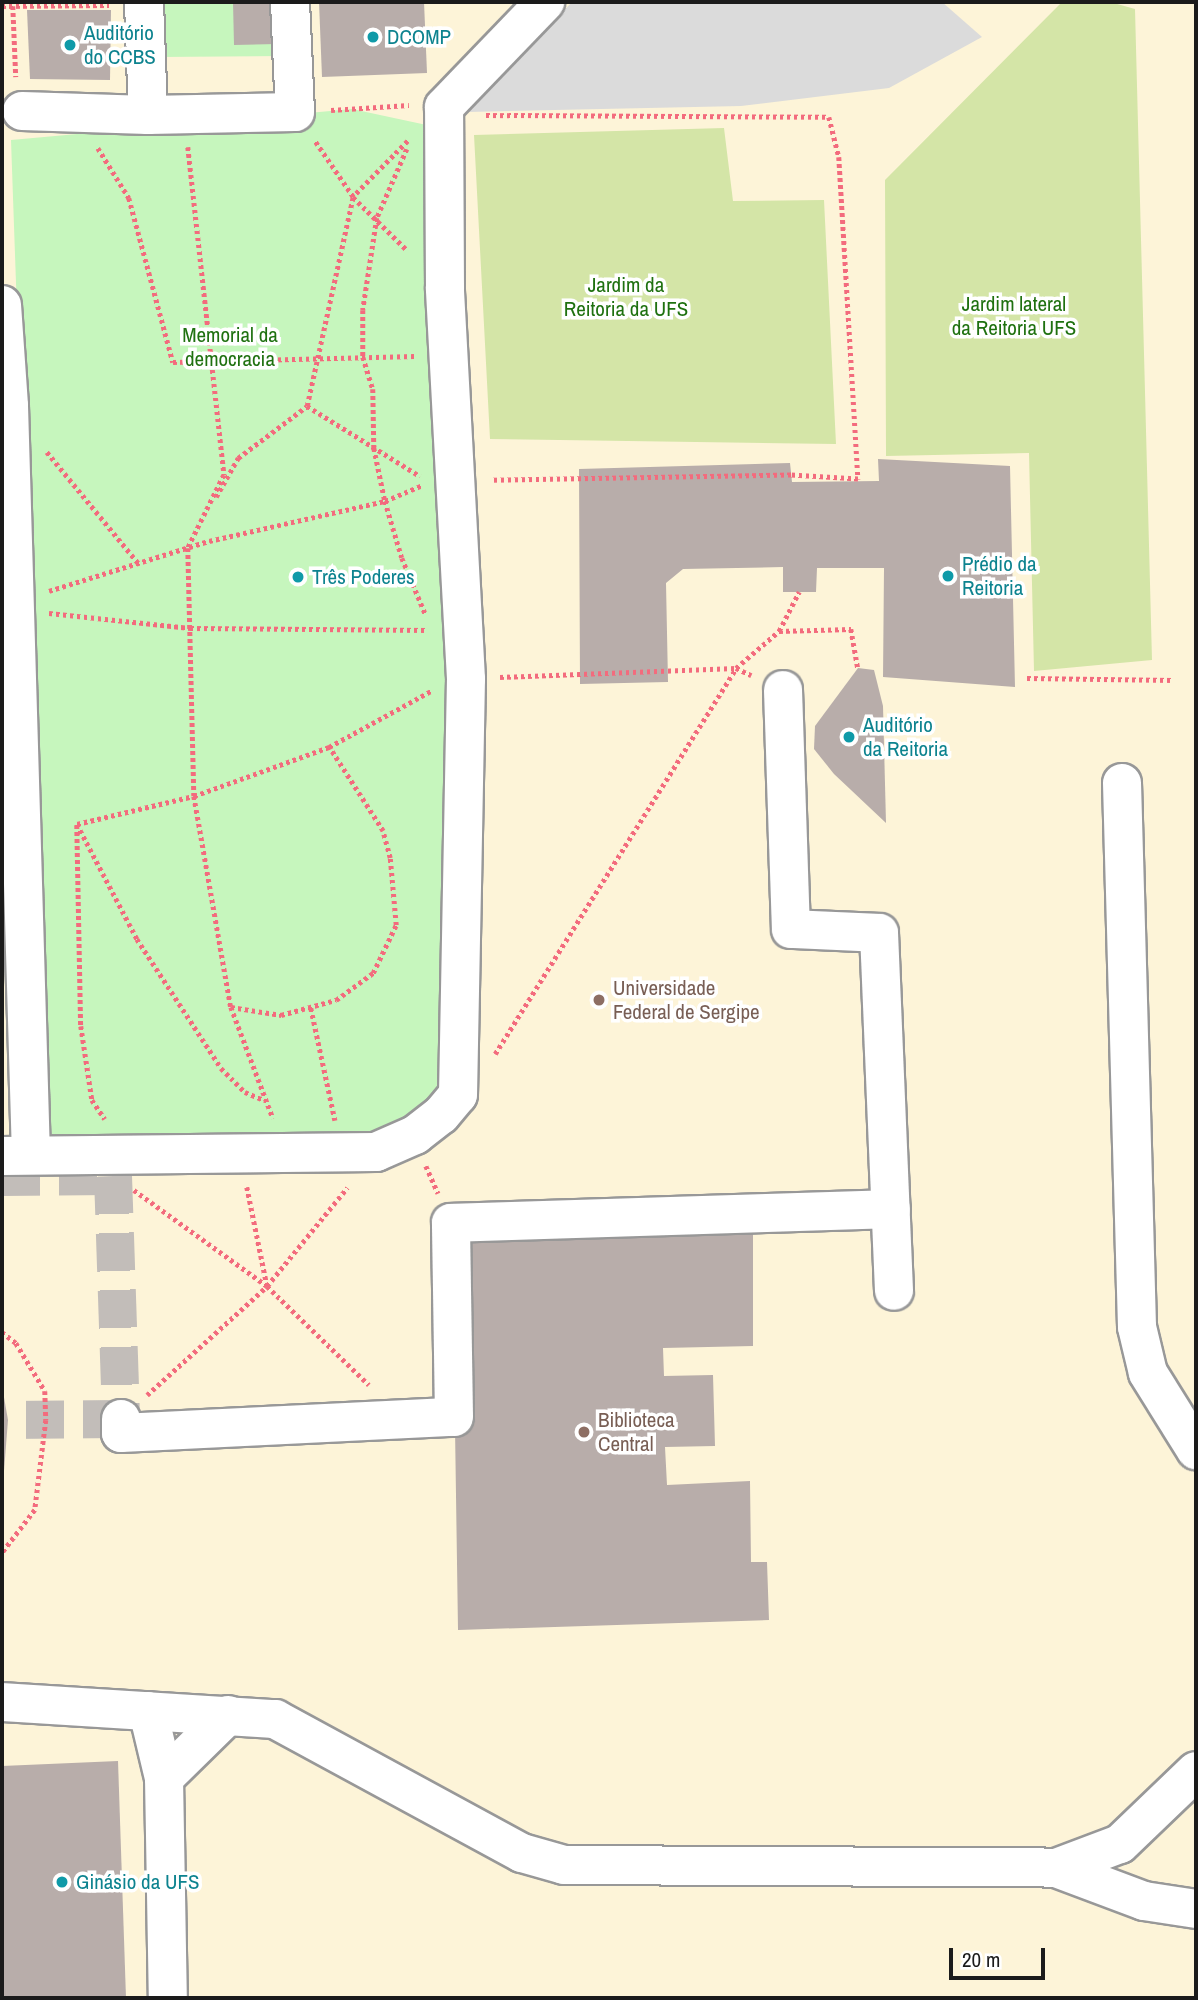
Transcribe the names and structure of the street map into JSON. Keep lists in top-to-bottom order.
{
  "parks": ["Jardim da Reitoria da UFS", "Jardim lateral da Reitoria UFS", "Memorial da democracia"],
  "places": [
    "DCOMP",
    "Auditório do CCBS",
    "Prédio da Reitoria",
    "Três Poderes",
    "Auditório da Reitoria",
    "Universidade Federal de Sergipe",
    "Biblioteca Central",
    "Ginásio da UFS"
  ],
  "scale_bar": "20 m"
}
